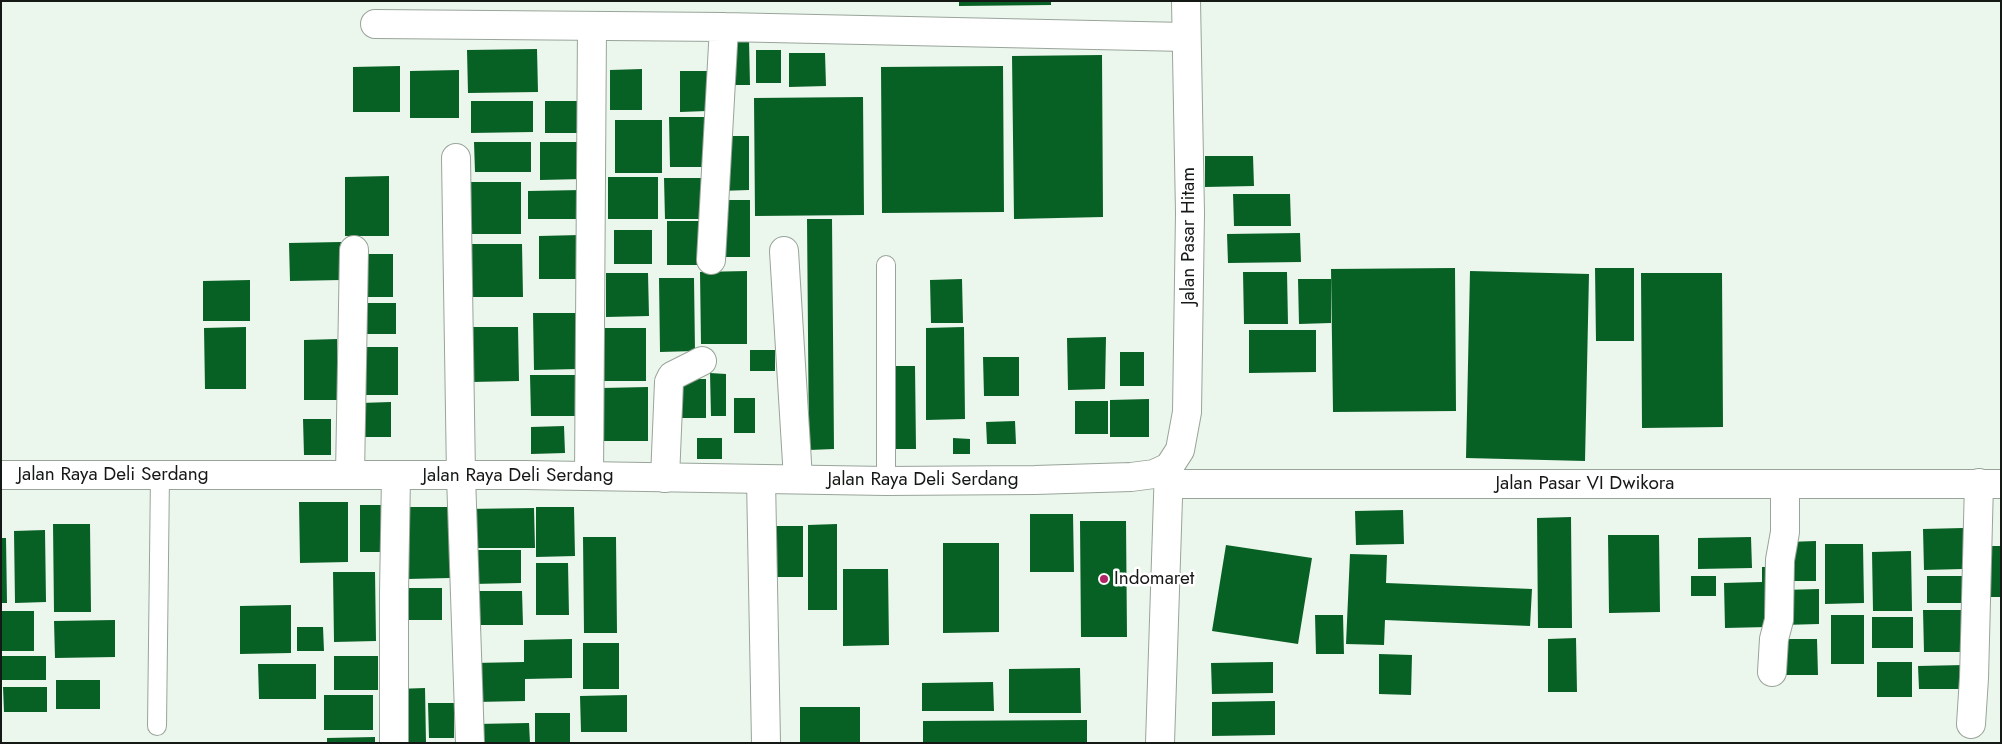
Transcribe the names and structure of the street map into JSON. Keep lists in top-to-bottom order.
{
  "streets": {
    "street": ["Jalan Pasar Hitam", "Jalan Raya Deli Serdang", "Jalan Pasar VI Dwikora"]
  },
  "crossings": [
    ["Jalan Pasar Hitam", "Jalan Raya Deli Serdang"],
    ["Jalan Pasar Hitam", "Jalan Pasar VI Dwikora"],
    ["Jalan Raya Deli Serdang", "Jalan Pasar VI Dwikora"]
  ],
  "places": ["Indomaret"]
}
